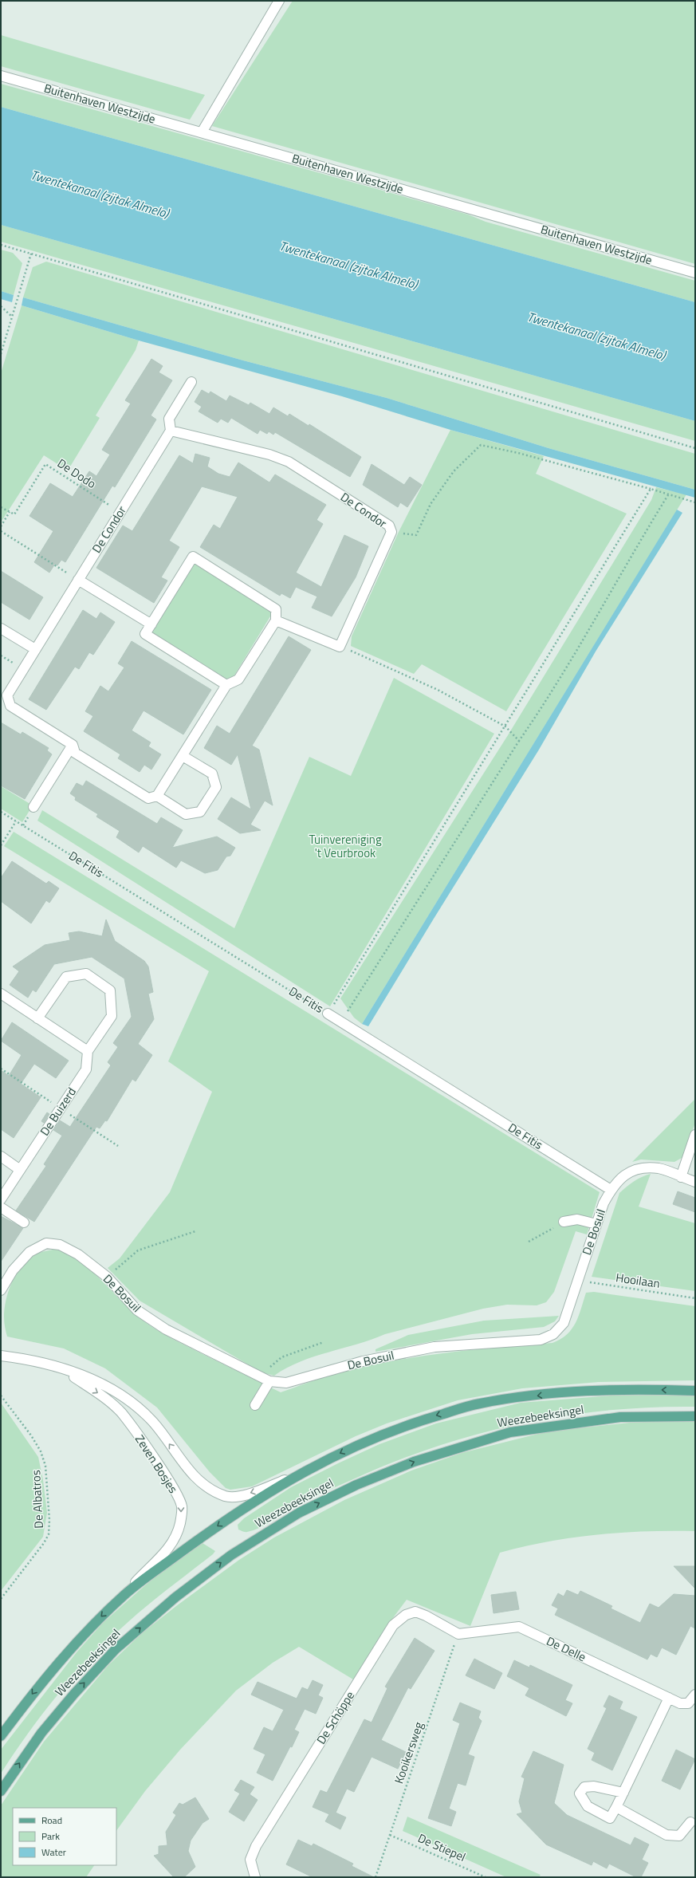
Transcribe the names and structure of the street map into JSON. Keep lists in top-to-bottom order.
{
  "streets": {
    "main road": ["Weezebeeksingel"],
    "street": [
      "Buitenhaven Westzijde",
      "De Condor",
      "De Fitis",
      "De Buizerd",
      "De Bosuil",
      "Zeven Bosjes",
      "De Delle",
      "De Schöppe"
    ],
    "path": [
      "De Dodo",
      "Hooilaan",
      "De Albatros",
      "Kooikersweg",
      "De Stiepel"
    ]
  },
  "crossings": [
    ["De Dodo", "De Condor"],
    ["De Fitis", "De Bosuil"],
    ["De Bosuil", "Hooilaan"],
    ["Weezebeeksingel", "Zeven Bosjes"],
    ["De Delle", "De Schöppe"],
    ["De Delle", "Kooikersweg"],
    ["De Schöppe", "Kooikersweg"],
    ["Kooikersweg", "De Stiepel"]
  ],
  "water": ["Twentekanaal (zijtak Almelo)"],
  "parks": ["Tuinvereniging 't Veurbrook"],
  "legend": ["Road", "Park", "Water"]
}
